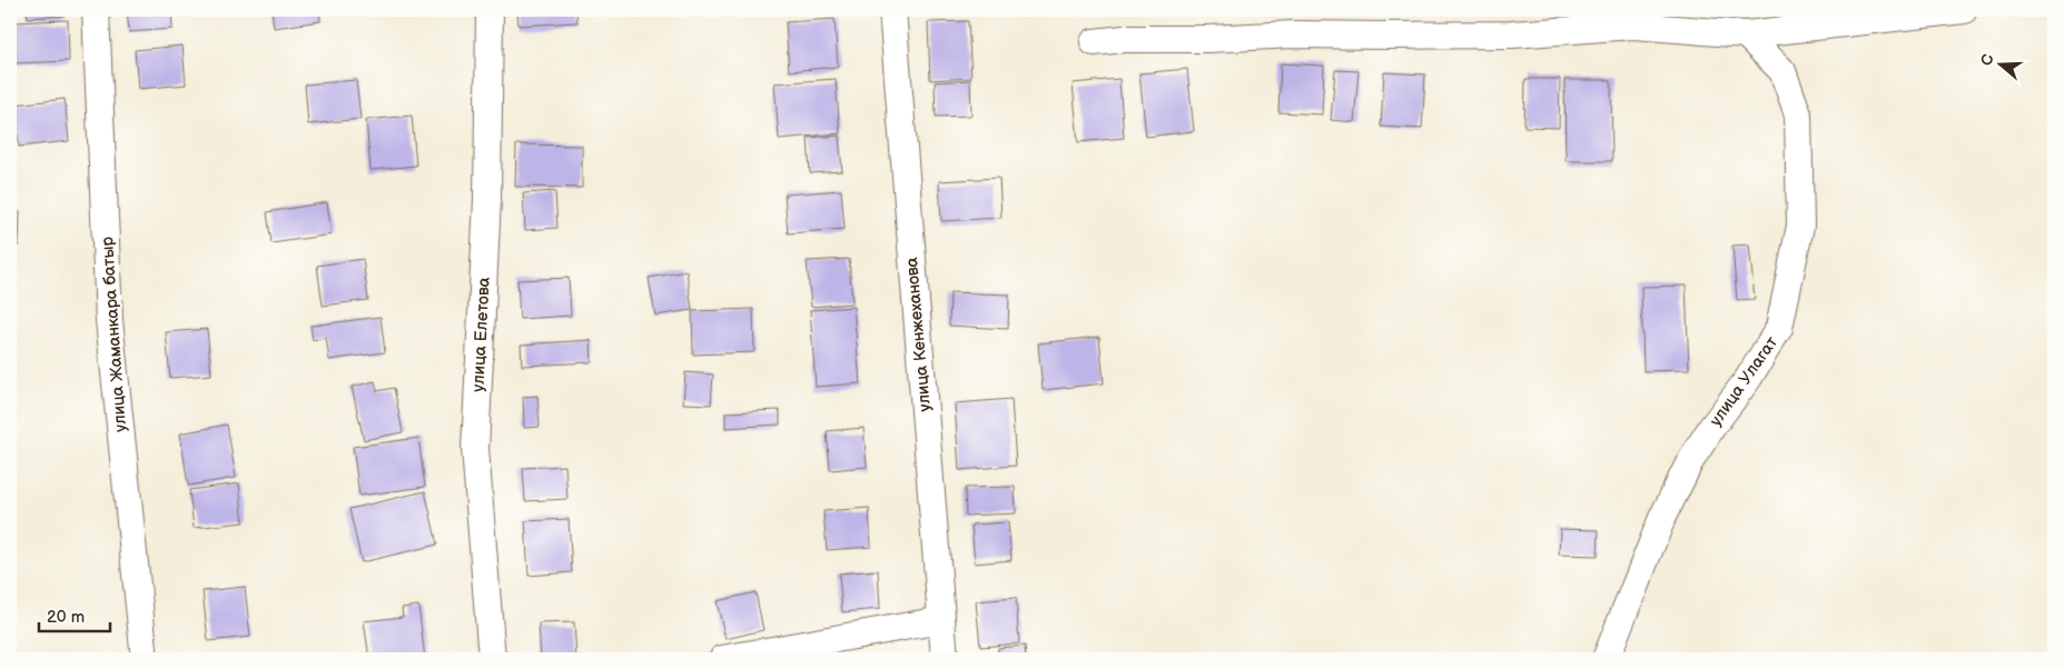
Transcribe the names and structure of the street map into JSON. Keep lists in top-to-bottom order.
{
  "streets": {
    "street": [
      "улица Жаманкара батыр",
      "улица Елетова",
      "улица Кенжеханова",
      "улица Улагат"
    ]
  },
  "scale_bar": "20 m",
  "north": "left"
}
